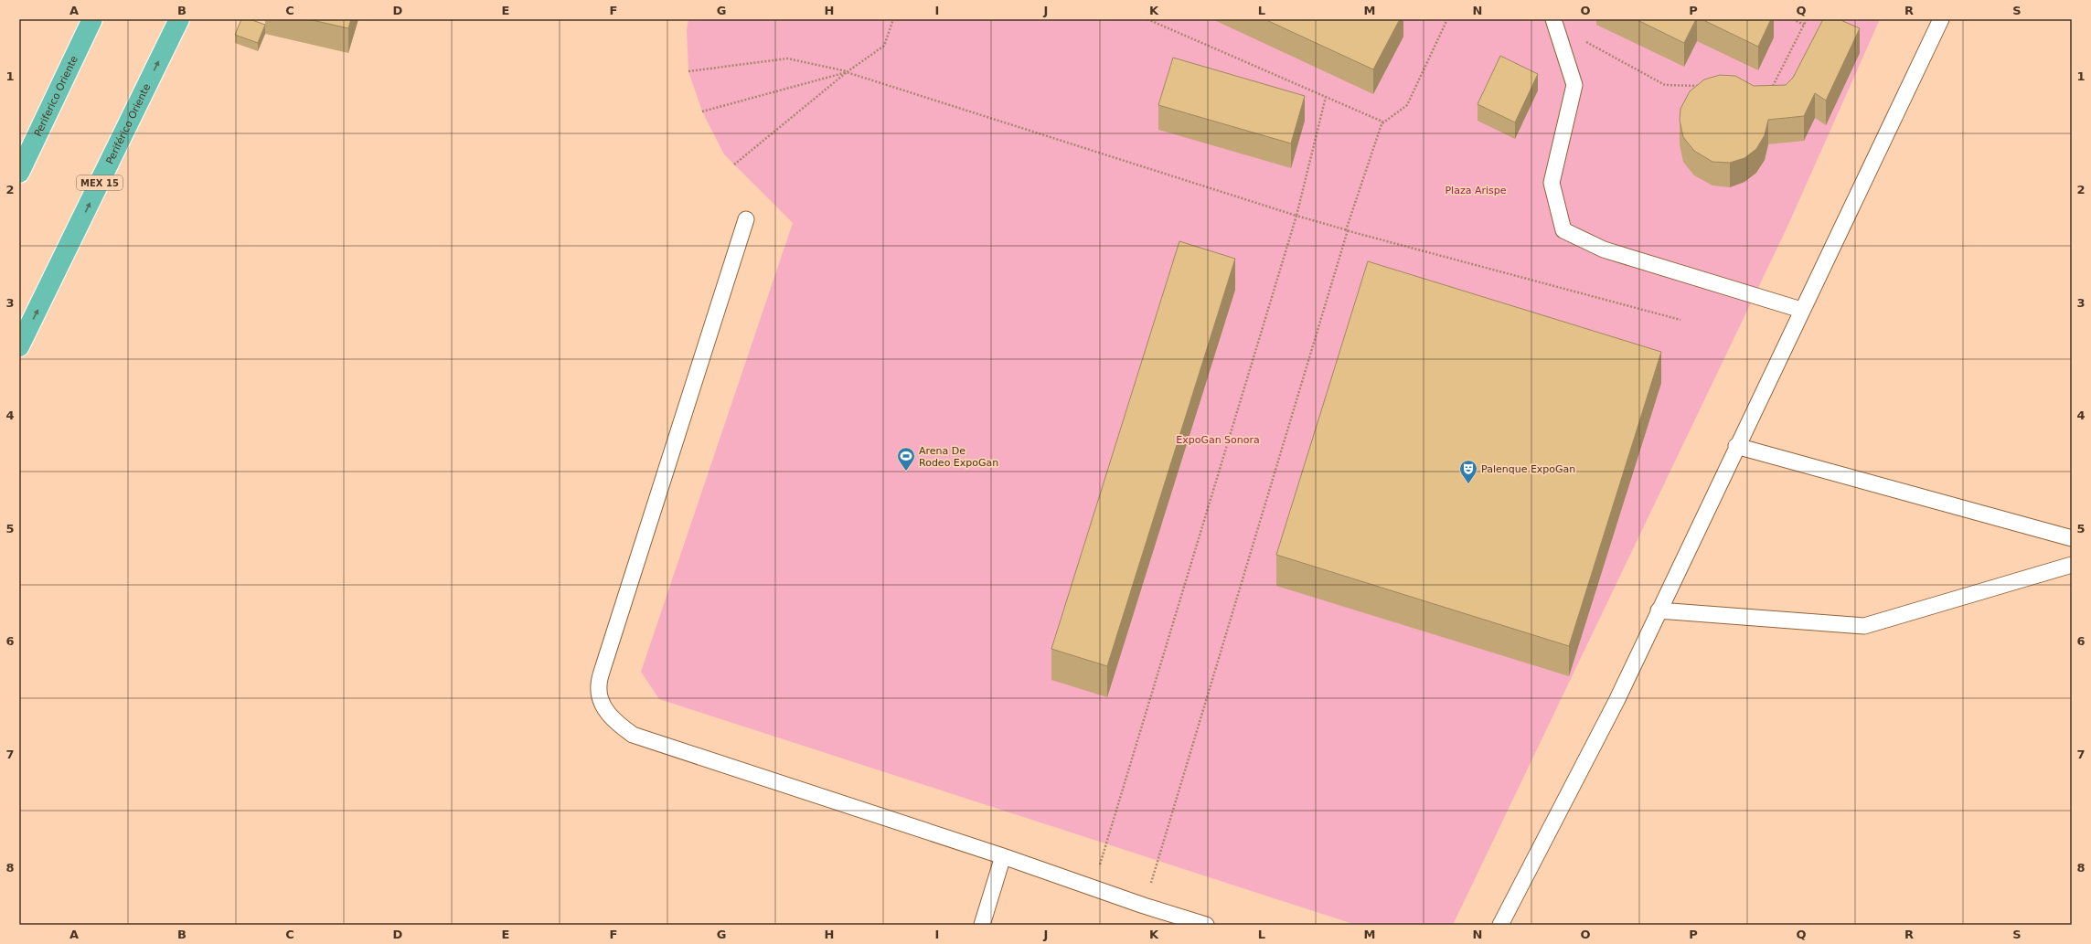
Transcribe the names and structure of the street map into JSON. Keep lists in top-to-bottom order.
{
  "streets": {
    "highway": ["Periferico Oriente", "Periférico Oriente", "MEX 15"]
  },
  "one_way": ["Periférico Oriente"],
  "parks": ["Plaza Arispe", "ExpoGan Sonora"],
  "places": {
    "sports": ["Arena De Rodeo ExpoGan"],
    "theatre": ["Palenque ExpoGan"]
  },
  "grid": {
    "columns": [
      "A",
      "B",
      "C",
      "D",
      "E",
      "F",
      "G",
      "H",
      "I",
      "J",
      "K",
      "L",
      "M",
      "N",
      "O",
      "P",
      "Q",
      "R",
      "S"
    ],
    "rows": [
      "1",
      "2",
      "3",
      "4",
      "5",
      "6",
      "7",
      "8"
    ]
  }
}
